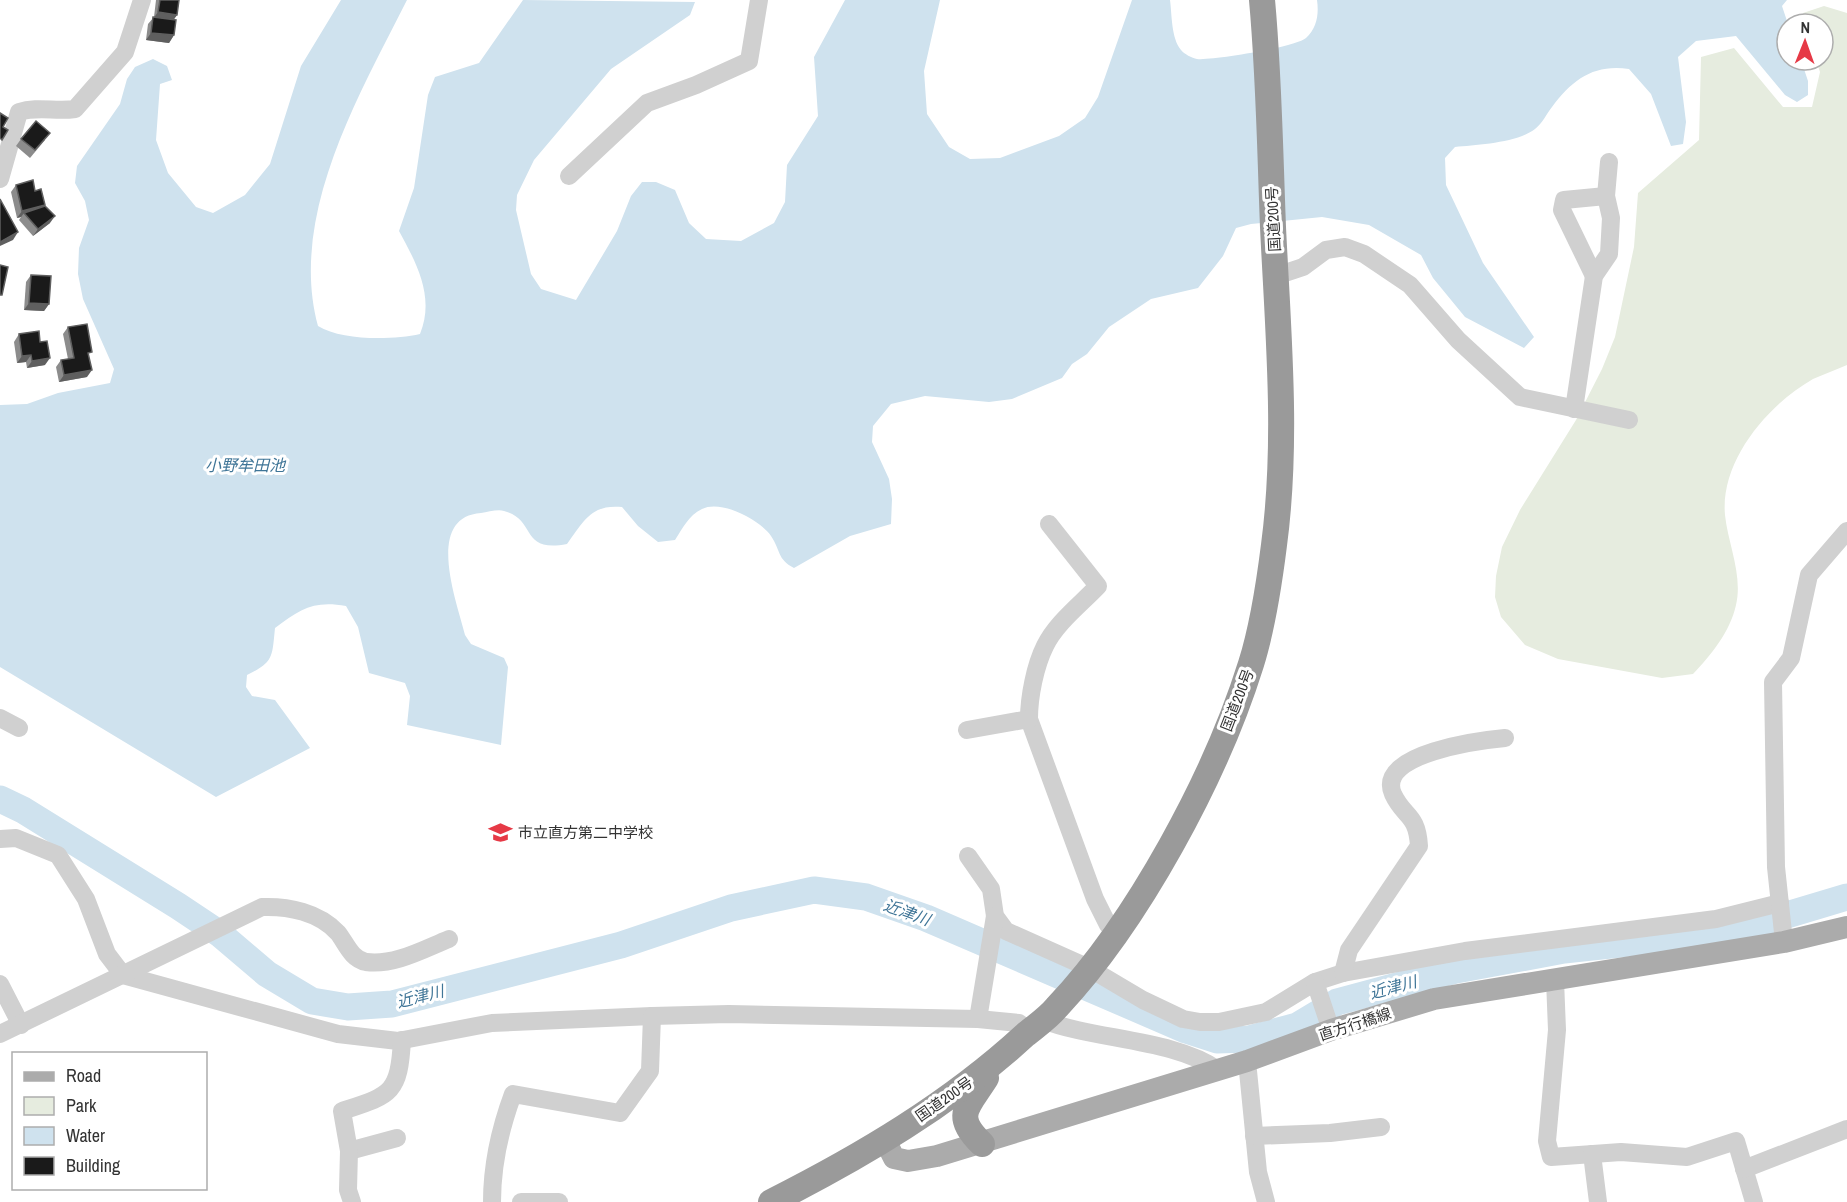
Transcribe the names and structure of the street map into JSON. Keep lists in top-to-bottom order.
{
  "streets": {
    "highway": ["国道200号"],
    "main road": ["直方行橋線"]
  },
  "crossings": [
    ["国道200号", "直方行橋線"]
  ],
  "water": ["小野牟田池", "近津川"],
  "places": {
    "school or university": ["市立直方第二中学校"]
  },
  "legend": [
    "Road",
    "Park",
    "Water",
    "Building"
  ],
  "north": "top"
}
